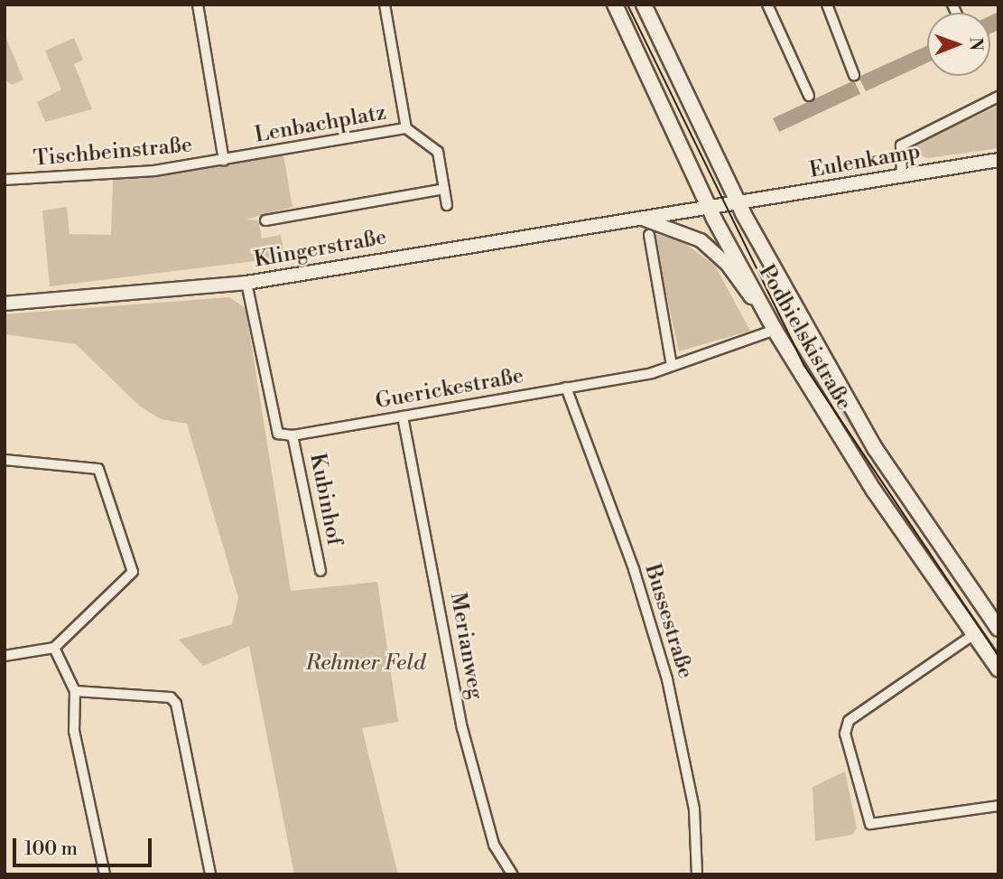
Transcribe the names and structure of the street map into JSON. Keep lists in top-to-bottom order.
{
  "streets": {
    "main road": ["Podbielskistraße"],
    "street": [
      "Lenbachplatz",
      "Tischbeinstraße",
      "Eulenkamp",
      "Klingerstraße",
      "Guerickestraße",
      "Kubinhof",
      "Bussestraße",
      "Merianweg"
    ]
  },
  "crossings": [
    ["Lenbachplatz", "Tischbeinstraße"],
    ["Eulenkamp", "Klingerstraße"],
    ["Eulenkamp", "Podbielskistraße"],
    ["Klingerstraße", "Podbielskistraße"],
    ["Klingerstraße", "Guerickestraße"],
    ["Podbielskistraße", "Guerickestraße"],
    ["Guerickestraße", "Kubinhof"],
    ["Guerickestraße", "Bussestraße"],
    ["Guerickestraße", "Merianweg"]
  ],
  "parks": ["Rehmer Feld"],
  "scale_bar": "100 m",
  "north": "right"
}
